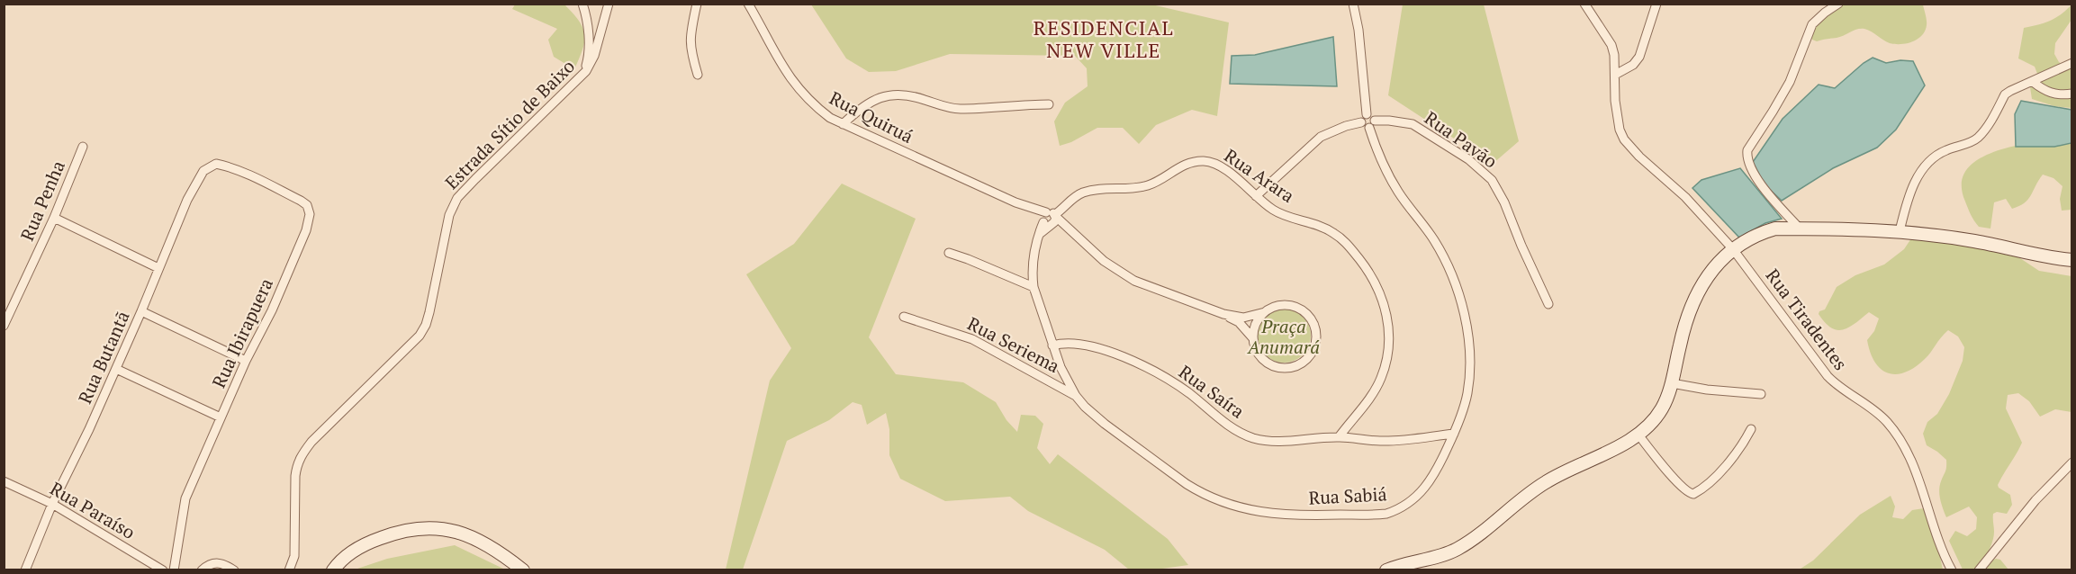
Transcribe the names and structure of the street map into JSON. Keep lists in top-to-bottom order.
{
  "streets": {
    "street": [
      "Rua Quiruá",
      "Estrada Sítio de Baixo",
      "Rua Pavão",
      "Rua Arara",
      "Rua Penha",
      "Rua Tiradentes",
      "Rua Ibirapuera",
      "Rua Seriema",
      "Rua Butantã",
      "Rua Saíra",
      "Rua Sabiá",
      "Rua Paraíso"
    ]
  },
  "crossings": [
    ["Rua Quiruá", "Rua Arara"],
    ["Rua Quiruá", "Rua Sabiá"],
    ["Rua Pavão", "Rua Sabiá"],
    ["Rua Arara", "Rua Saíra"],
    ["Rua Arara", "Rua Sabiá"],
    ["Rua Ibirapuera", "Rua Butantã"],
    ["Rua Seriema", "Rua Sabiá"],
    ["Rua Butantã", "Rua Paraíso"],
    ["Rua Saíra", "Rua Sabiá"]
  ],
  "districts": ["RESIDENCIAL NEW VILLE"],
  "parks": ["Praça Anumará"]
}
